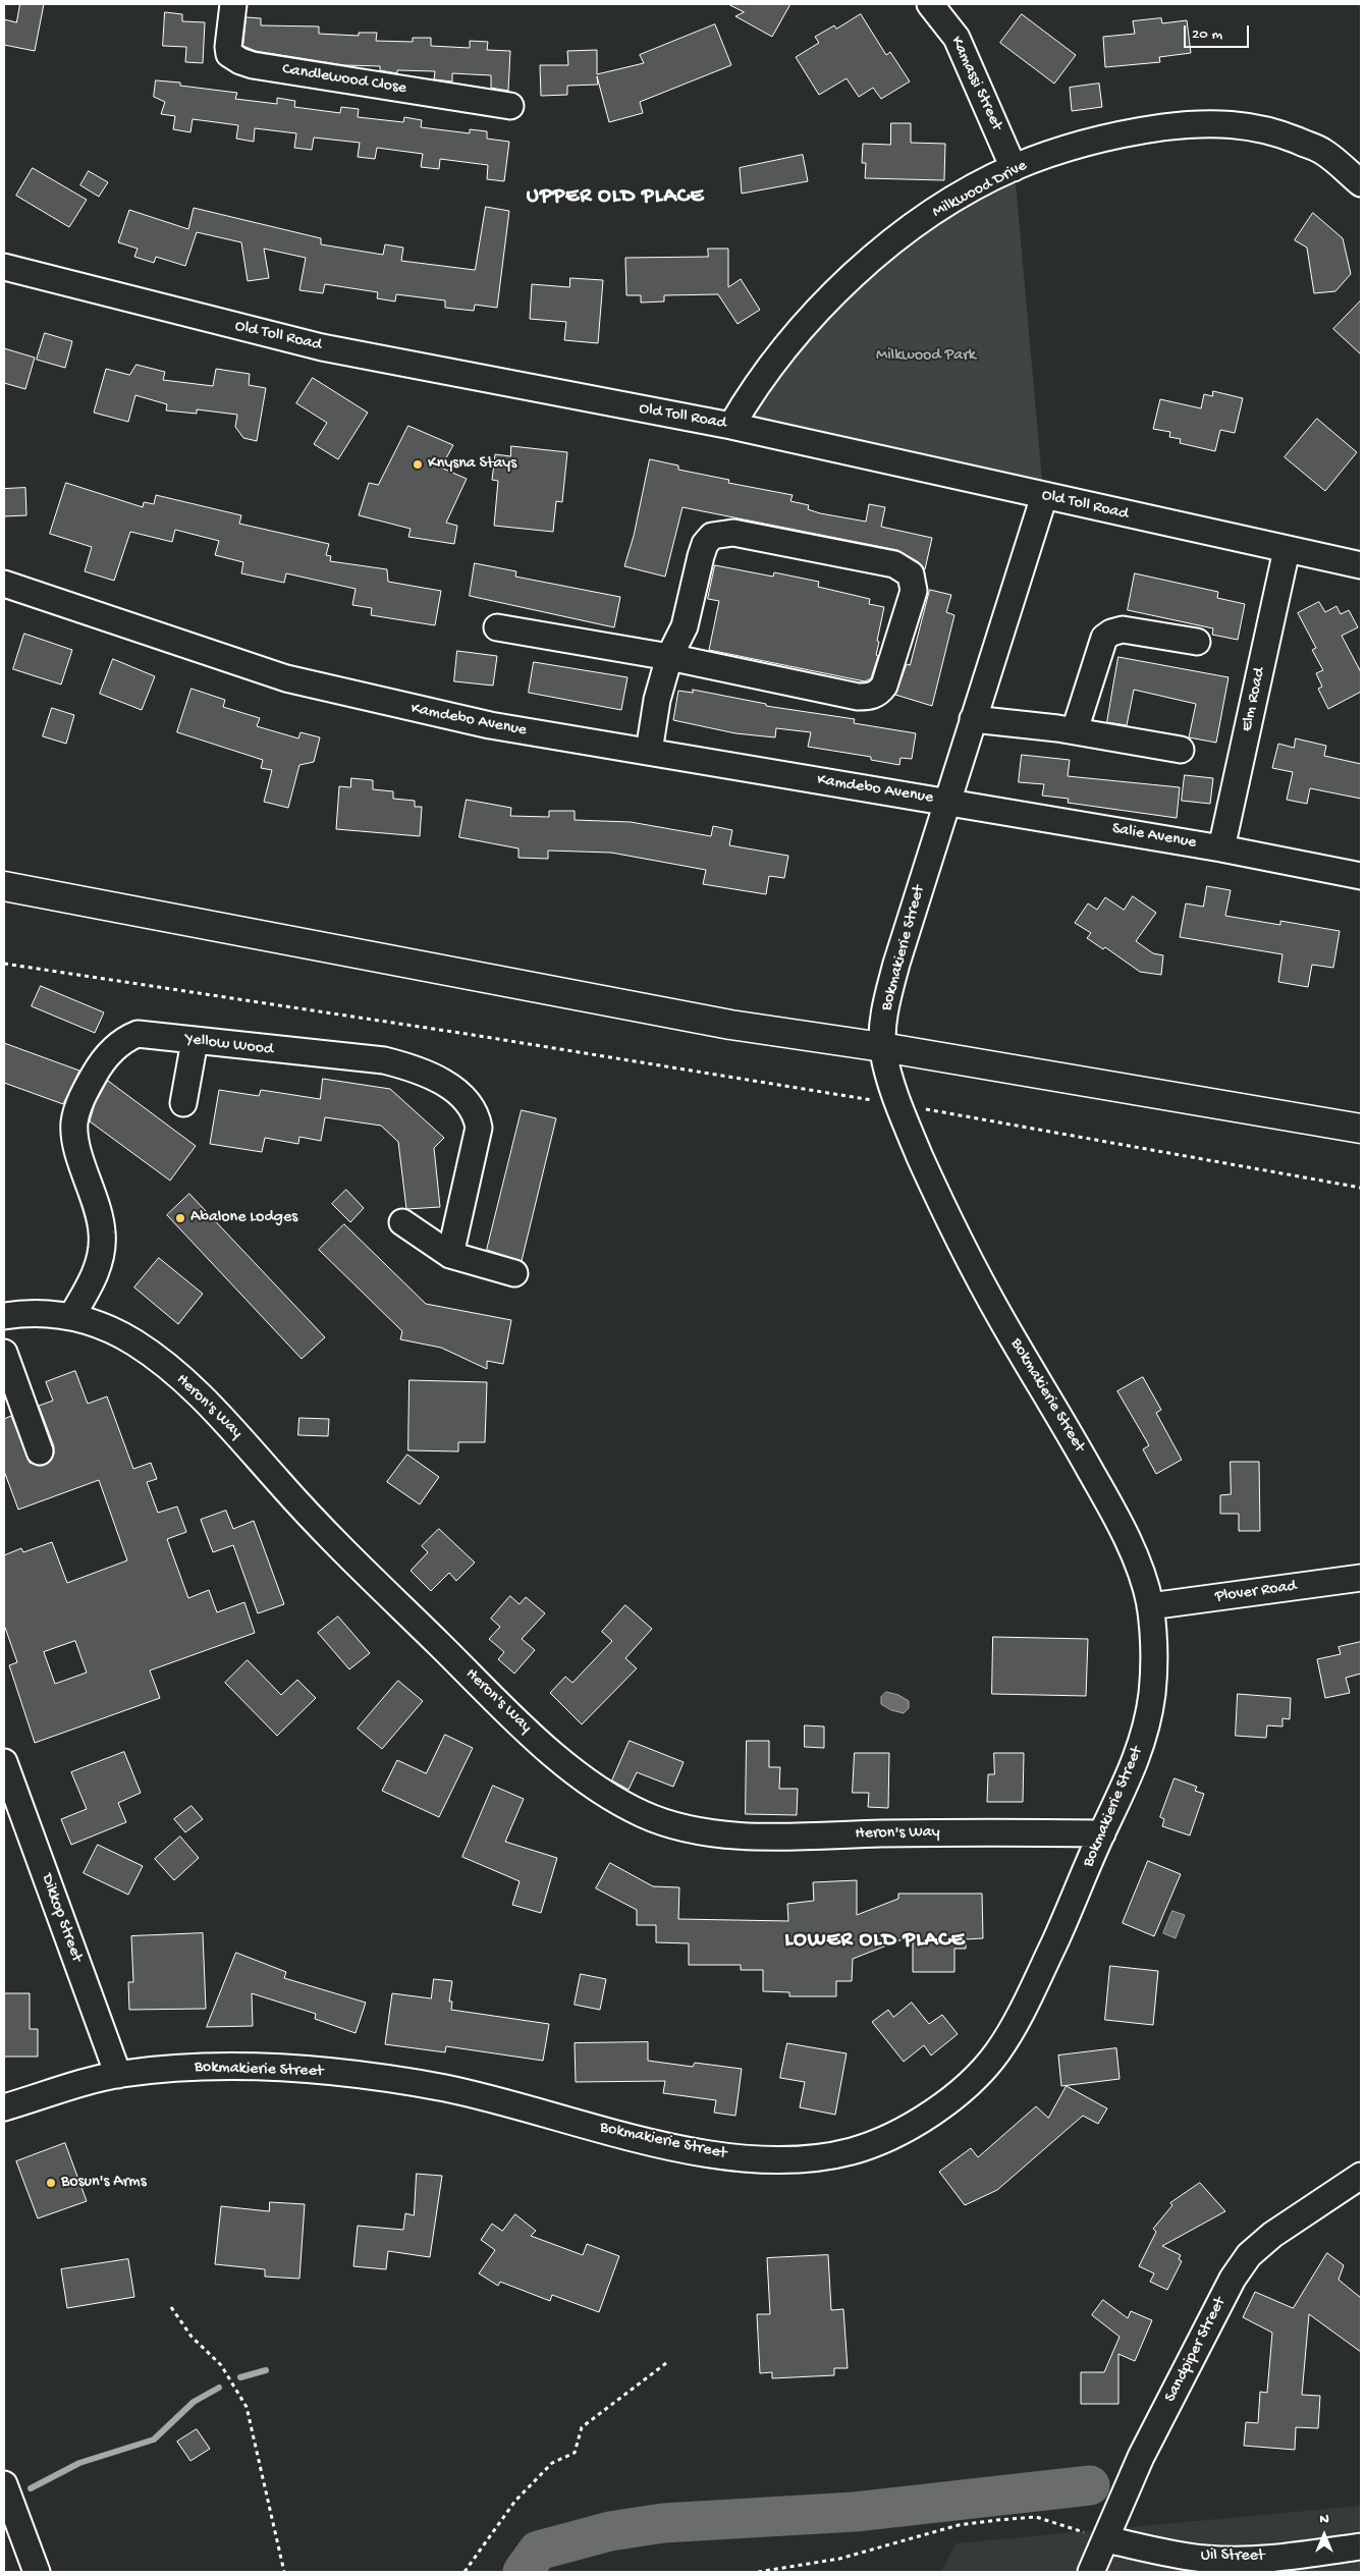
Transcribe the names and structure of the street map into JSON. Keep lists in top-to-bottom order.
{
  "streets": {
    "street": [
      "Candlewood Close",
      "Kamassi Street",
      "Milkwood Drive",
      "Old Toll Road",
      "Elm Road",
      "Kamdebo Avenue",
      "Salie Avenue",
      "Bokmakierie Street",
      "Yellow Wood",
      "Heron's Way",
      "Plover Road",
      "Dikkop Street",
      "Sandpiper Street",
      "Uil Street"
    ]
  },
  "crossings": [
    ["Kamassi Street", "Milkwood Drive"],
    ["Milkwood Drive", "Old Toll Road"],
    ["Old Toll Road", "Elm Road"],
    ["Old Toll Road", "Bokmakierie Street"],
    ["Elm Road", "Salie Avenue"],
    ["Kamdebo Avenue", "Salie Avenue"],
    ["Kamdebo Avenue", "Bokmakierie Street"],
    ["Salie Avenue", "Bokmakierie Street"],
    ["Bokmakierie Street", "Heron's Way"],
    ["Bokmakierie Street", "Plover Road"],
    ["Bokmakierie Street", "Dikkop Street"],
    ["Yellow Wood", "Heron's Way"],
    ["Sandpiper Street", "Uil Street"]
  ],
  "districts": ["UPPER OLD PLACE", "LOWER OLD PLACE"],
  "parks": ["Milkwood Park"],
  "places": ["Knysna Stays", "Abalone Lodges", "Bosun's Arms"],
  "scale_bar": "20 m",
  "north": "top"
}
